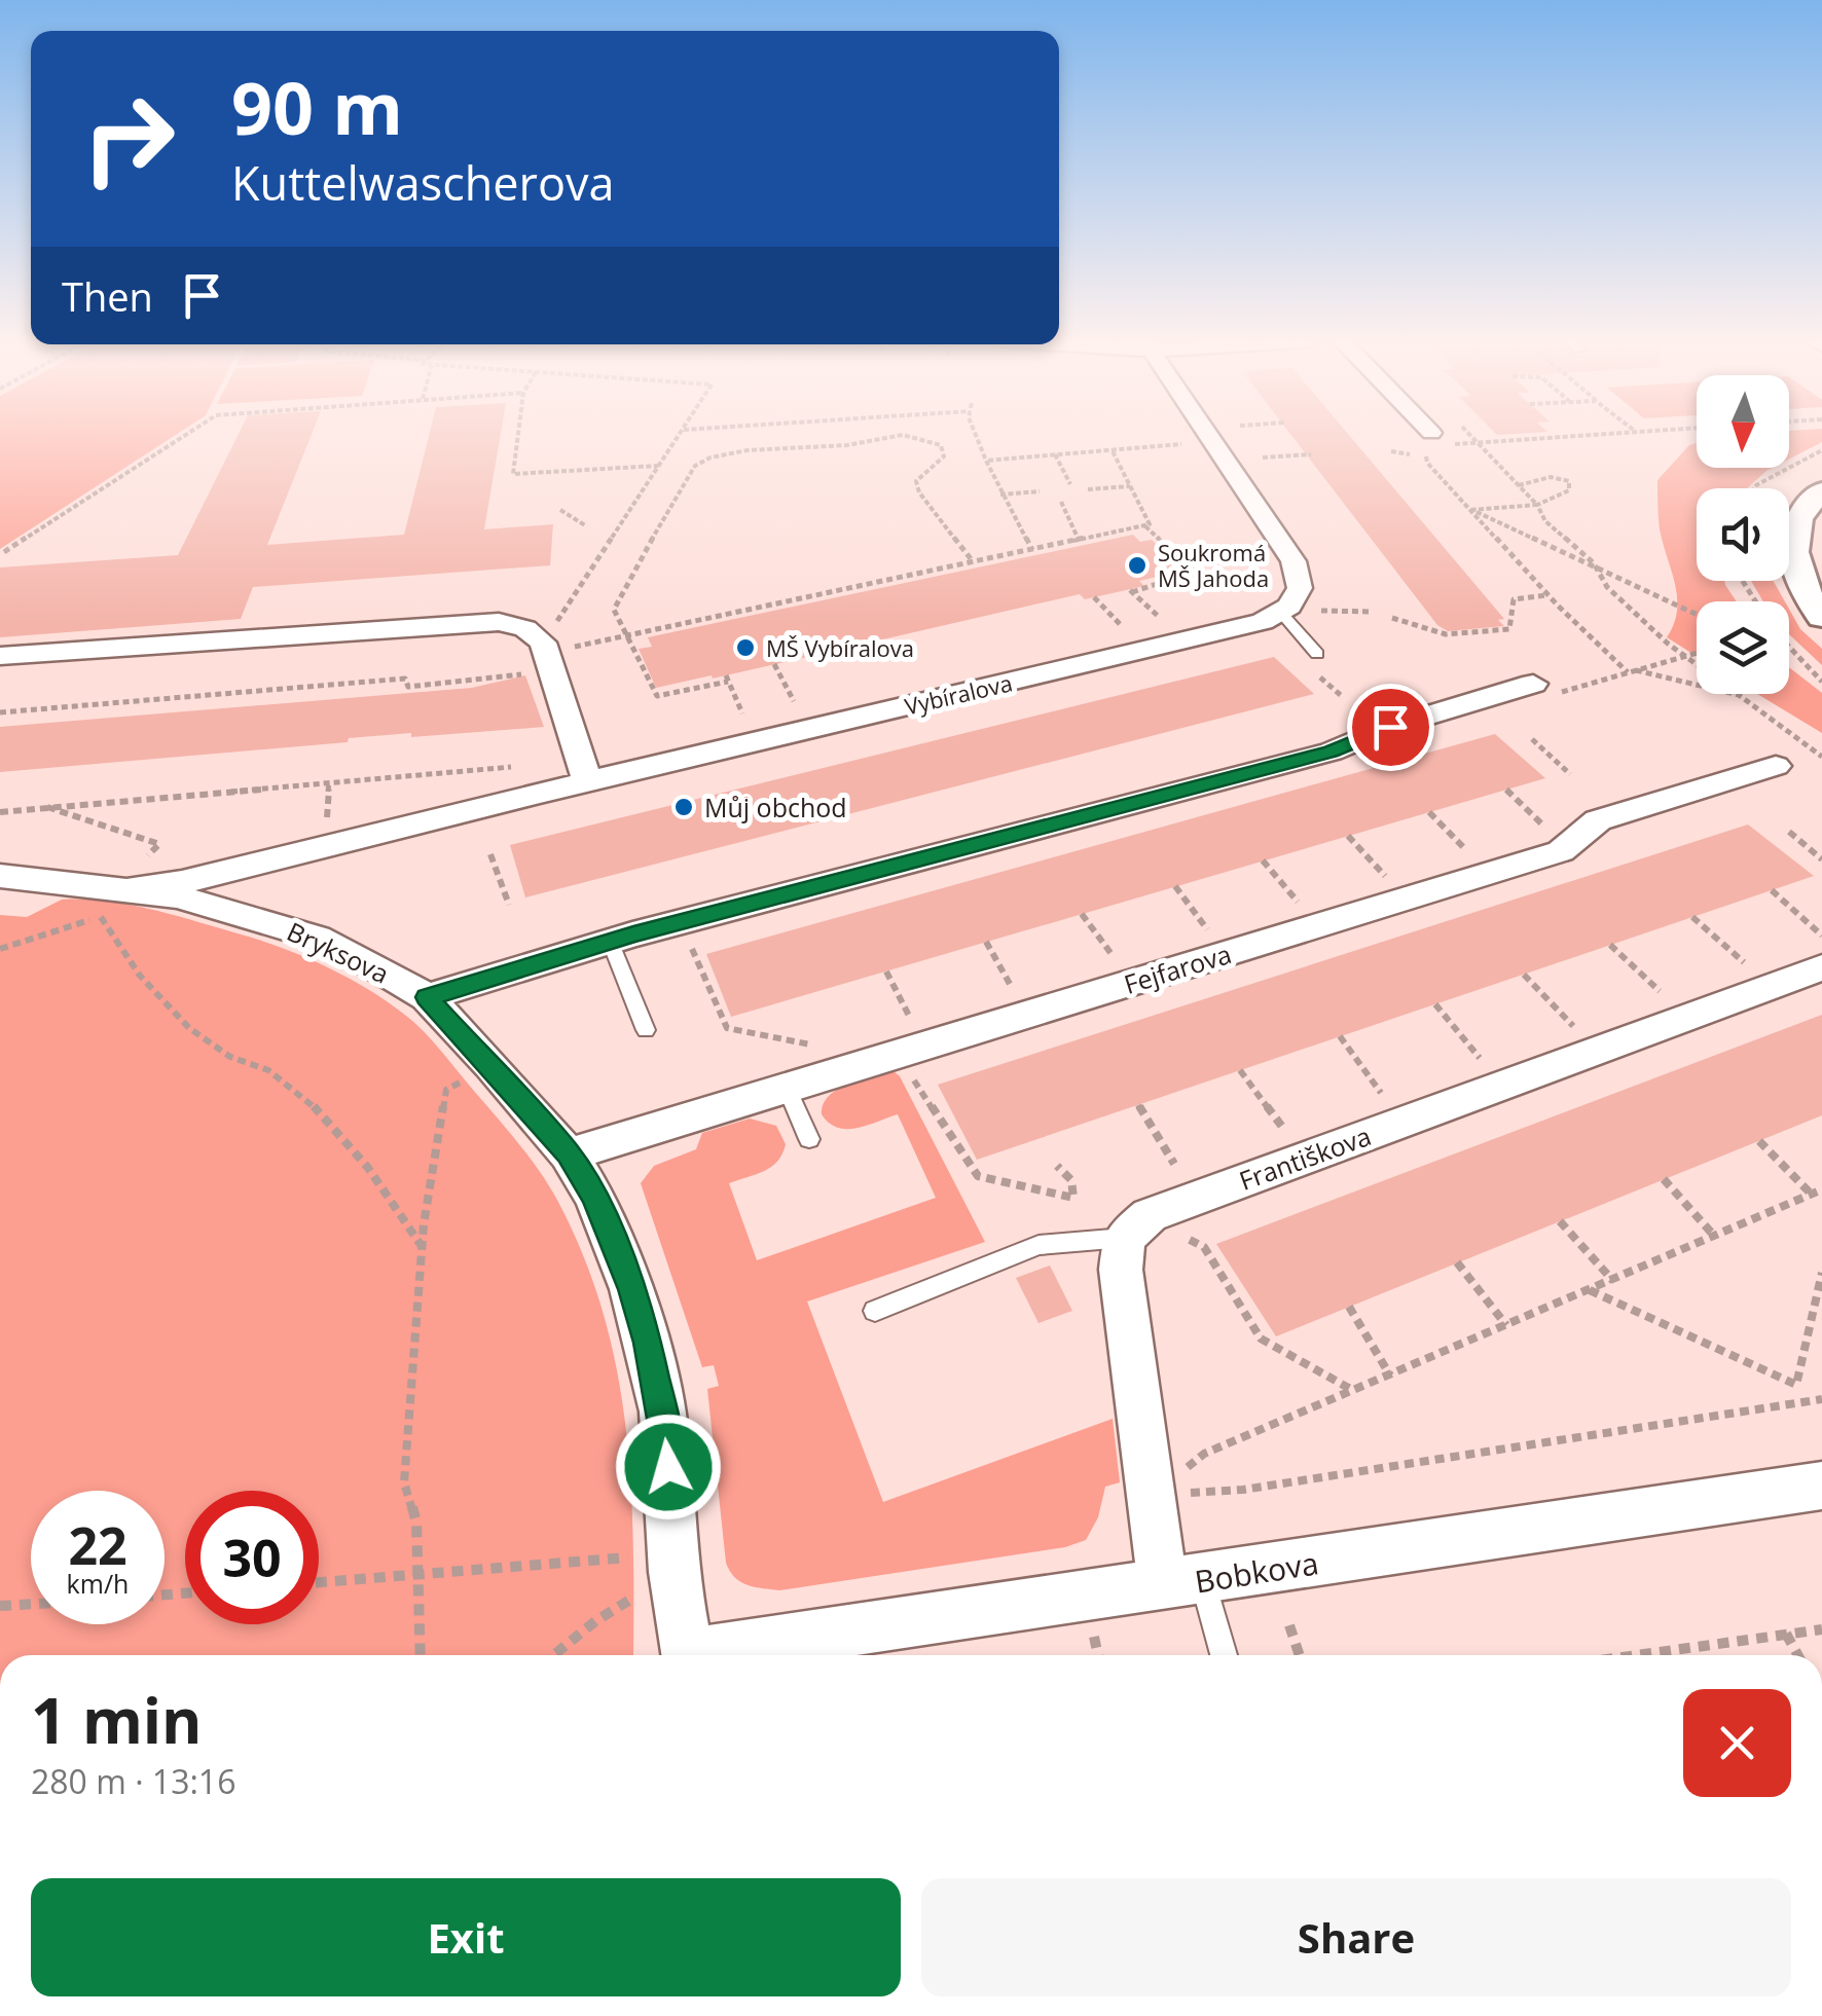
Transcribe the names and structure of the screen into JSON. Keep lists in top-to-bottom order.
{
  "streets": {
    "street": [
      "Vybíralova",
      "Bryksova",
      "Fejfarova",
      "Františkova",
      "Bobkova"
    ]
  },
  "crossings": [
    ["Vybíralova", "Bryksova"],
    ["Bryksova", "Fejfarova"]
  ],
  "places": ["Soukromá MŠ Jahoda", "MŠ Vybíralova", "Můj obchod"],
  "north": "bottom",
  "page": {
    "turn": ["90 m", "Kuttelwascherova"],
    "then": "Then",
    "speed": "22 km/h",
    "limit": "30",
    "heading": ["1 min", "280 m · 13:16"],
    "buttons": ["Exit", "Share"]
  }
}
